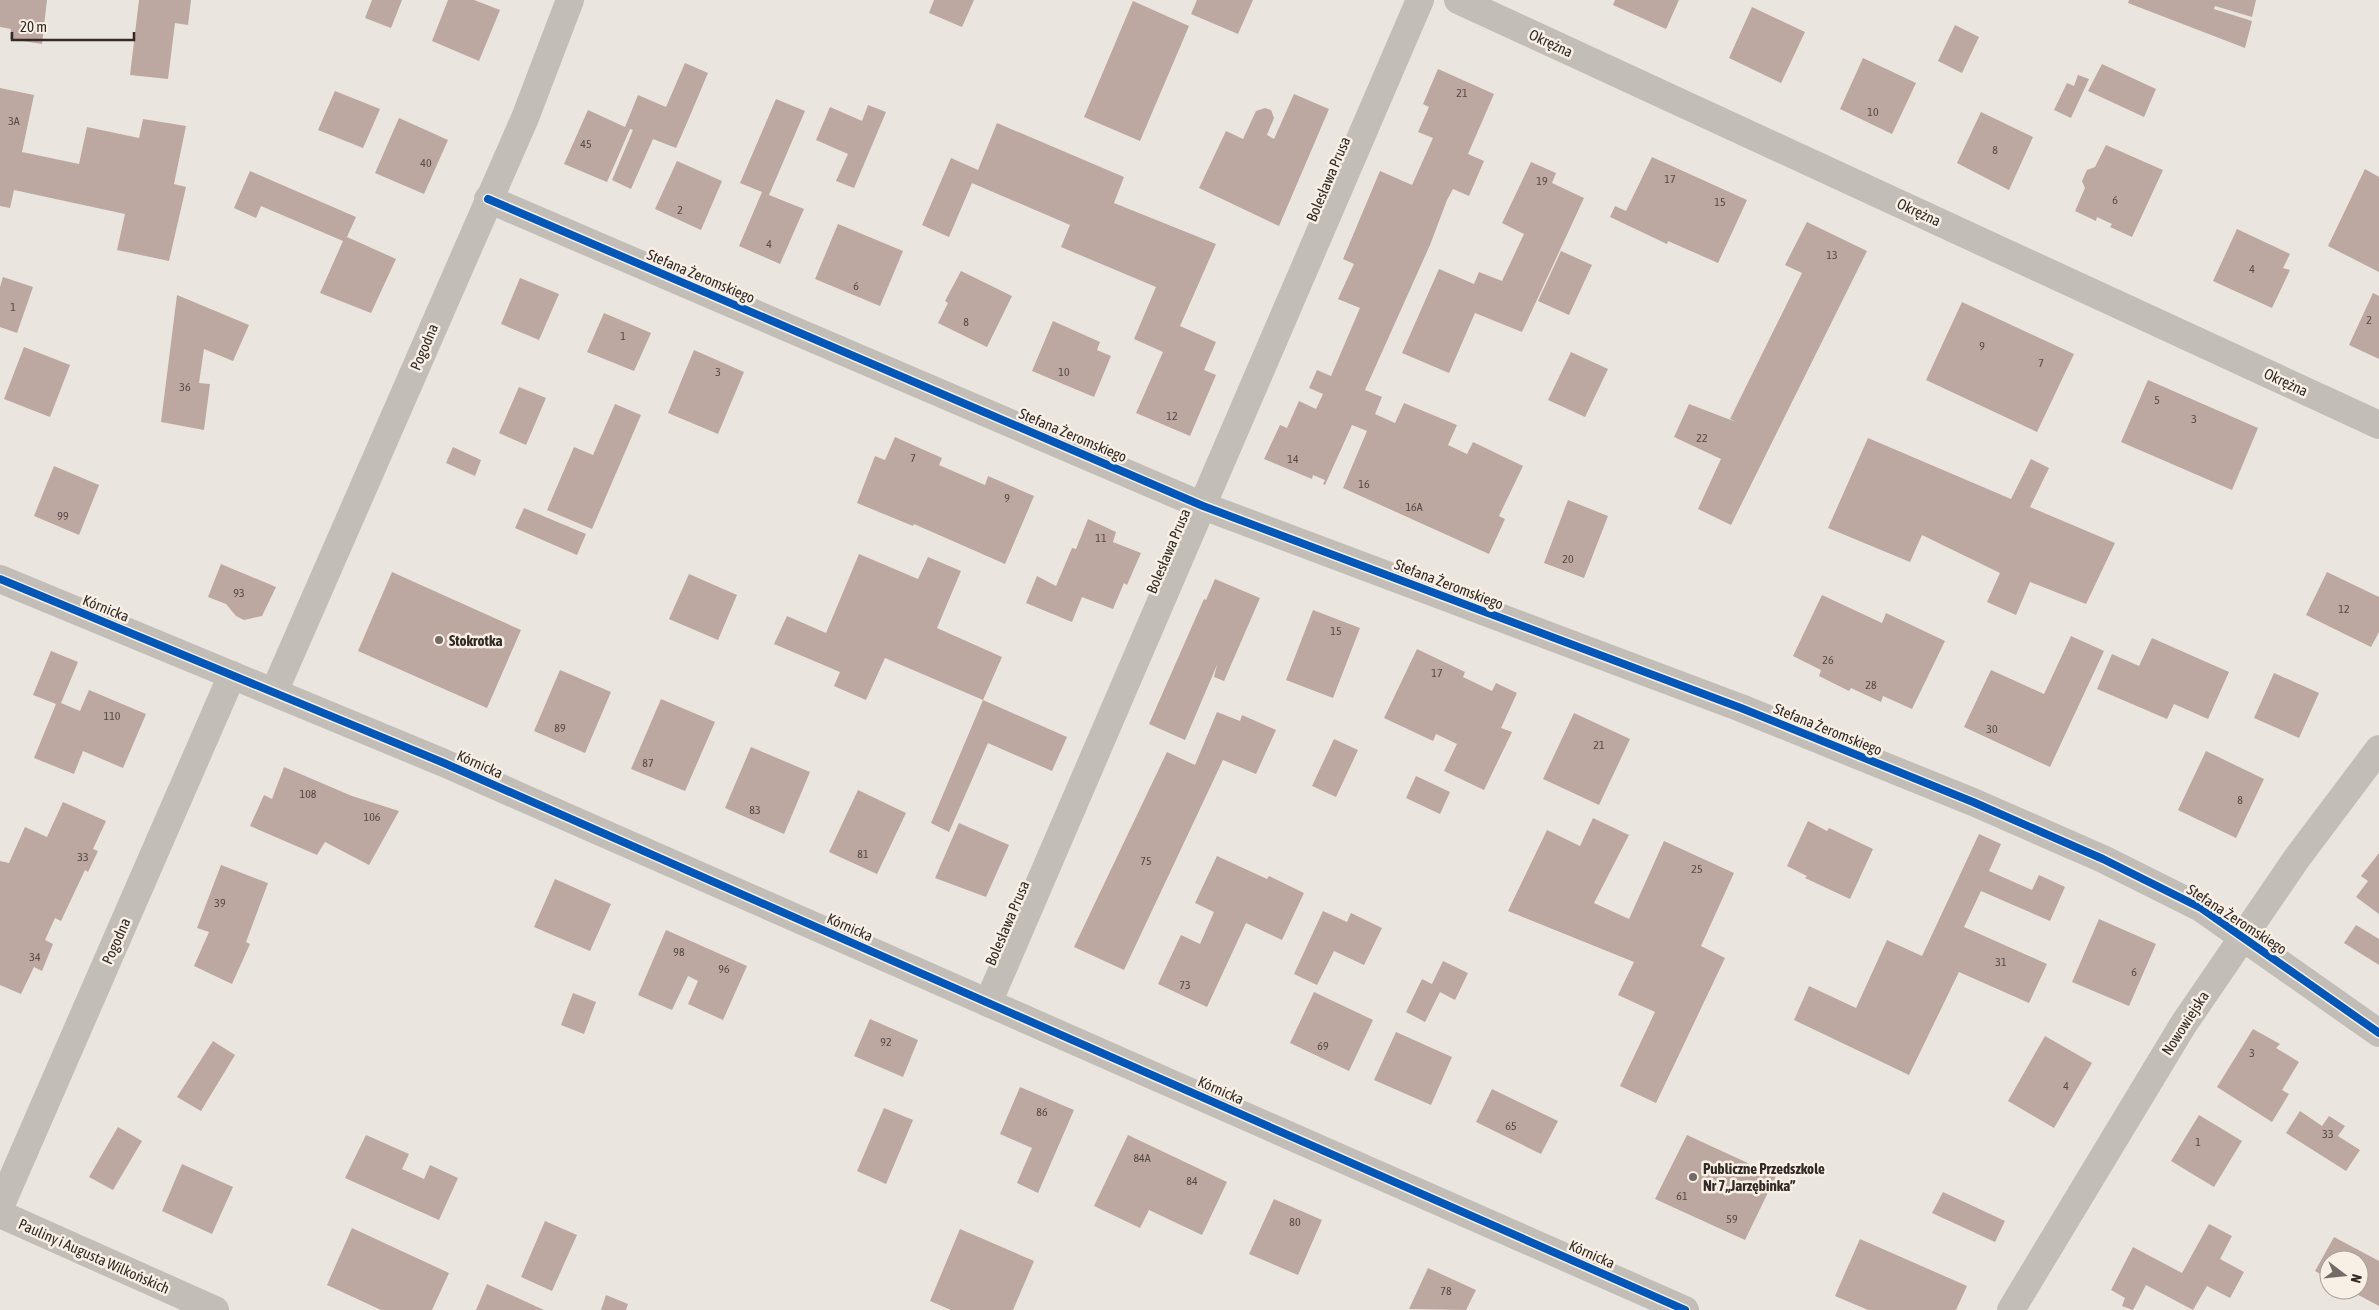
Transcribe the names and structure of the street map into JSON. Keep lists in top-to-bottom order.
{
  "streets": {
    "street": [
      "Okrężna",
      "Bolesława Prusa",
      "Stefana Żeromskiego",
      "Pogodna",
      "Kórnicka",
      "Nowowiejska",
      "Pauliny i Augusta Wilkońskich"
    ]
  },
  "crossings": [
    ["Bolesława Prusa", "Stefana Żeromskiego"],
    ["Bolesława Prusa", "Kórnicka"],
    ["Stefana Żeromskiego", "Pogodna"],
    ["Stefana Żeromskiego", "Nowowiejska"],
    ["Pogodna", "Kórnicka"]
  ],
  "places": ["Stokrotka", "Publiczne Przedszkole Nr 7„Jarzębinka”"],
  "house_numbers": [
    "21",
    "10",
    "3A",
    "45",
    "8",
    "40",
    "17",
    "19",
    "6",
    "15",
    "2",
    "4",
    "13",
    "4",
    "6",
    "1",
    "2",
    "8",
    "1",
    "9",
    "7",
    "3",
    "10",
    "36",
    "5",
    "12",
    "3",
    "22",
    "7",
    "14",
    "16",
    "9",
    "16A",
    "99",
    "11",
    "20",
    "93",
    "12",
    "15",
    "26",
    "17",
    "28",
    "110",
    "89",
    "30",
    "21",
    "87",
    "108",
    "8",
    "83",
    "106",
    "81",
    "33",
    "75",
    "25",
    "39",
    "98",
    "34",
    "31",
    "96",
    "6",
    "73",
    "92",
    "69",
    "3",
    "4",
    "86",
    "65",
    "33",
    "1",
    "84A",
    "84",
    "61",
    "59",
    "80",
    "78"
  ],
  "scale_bar": "20 m",
  "north": "right"
}
